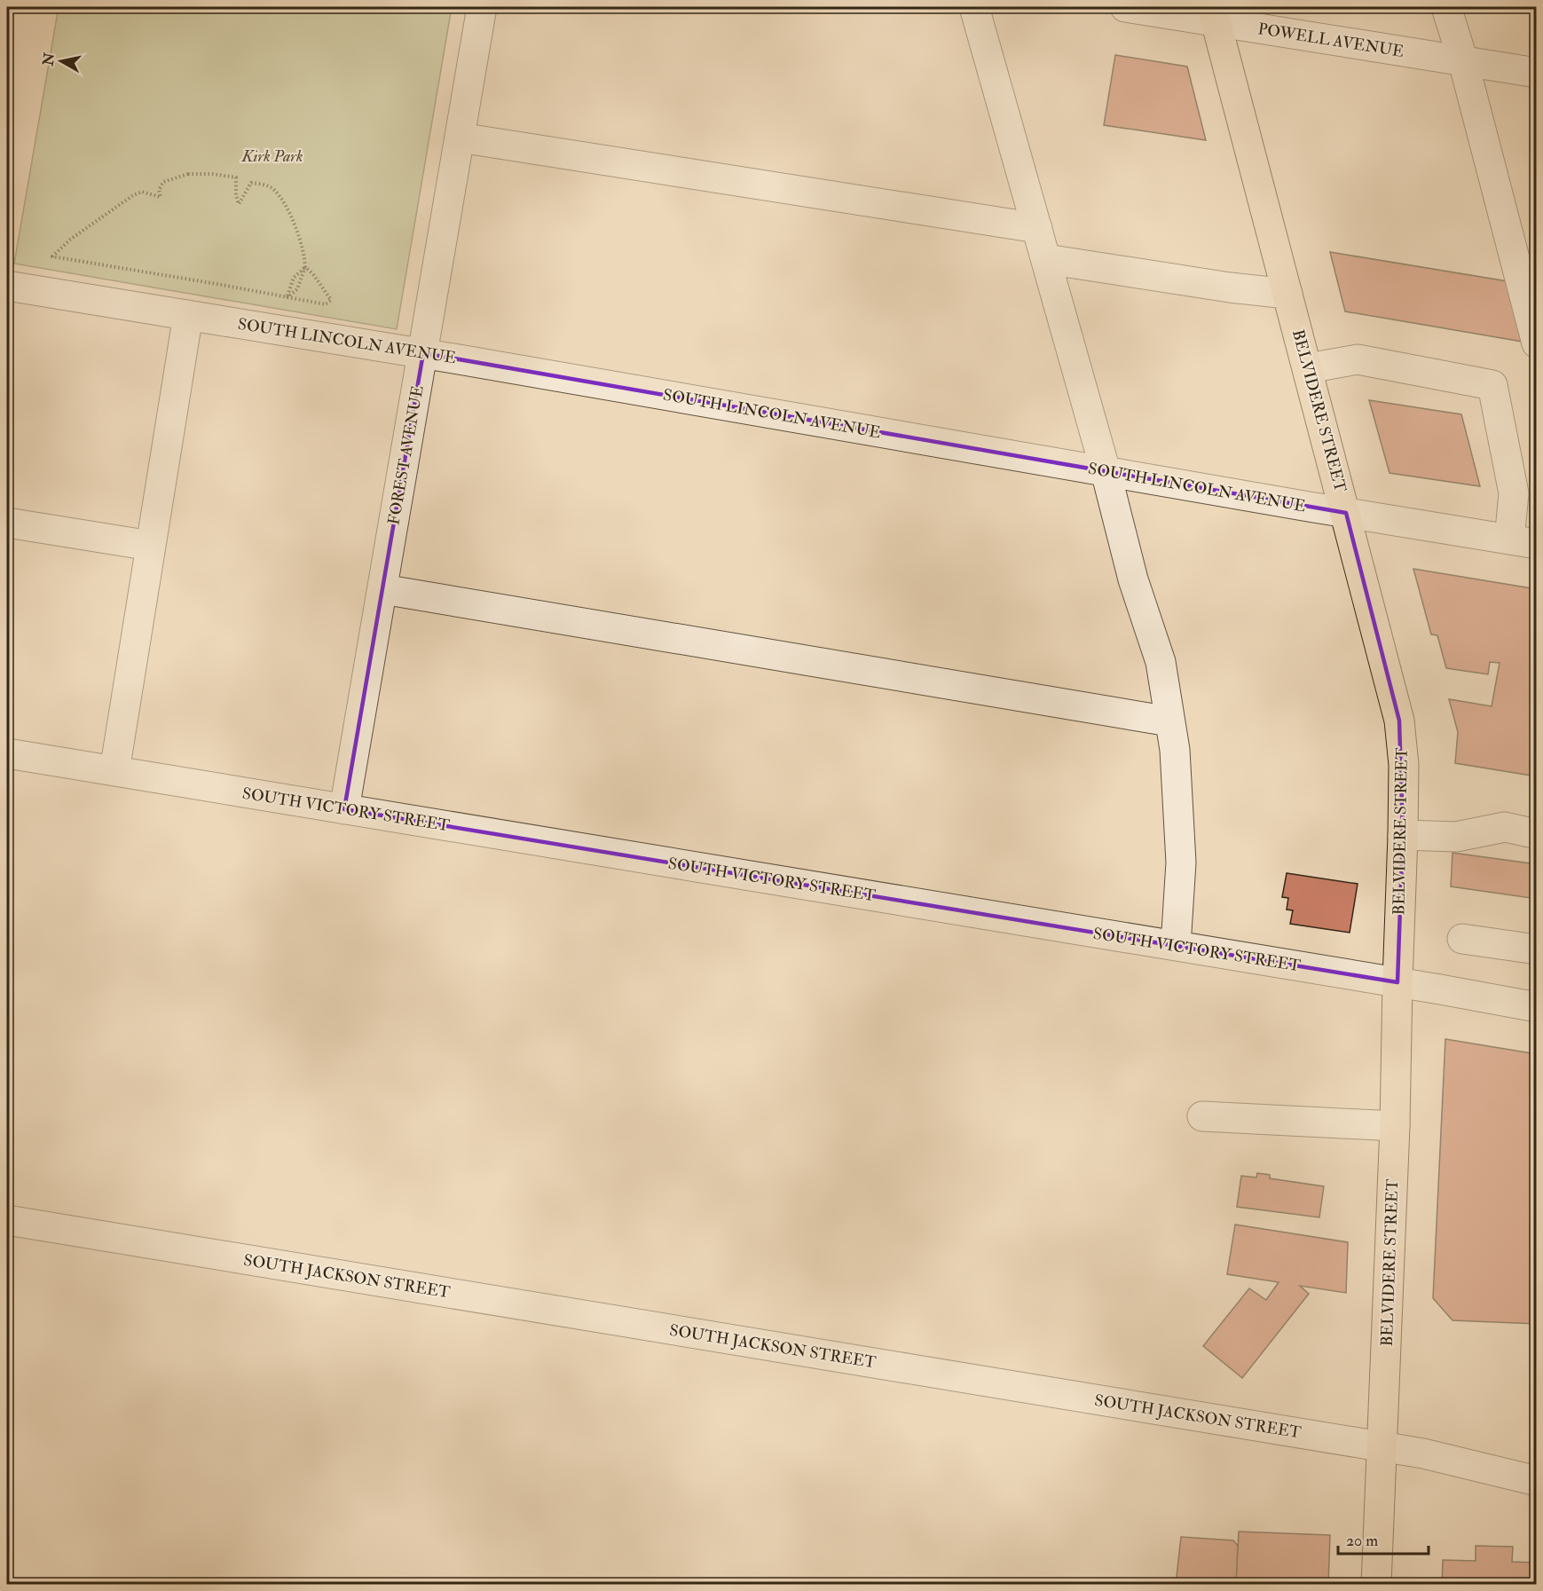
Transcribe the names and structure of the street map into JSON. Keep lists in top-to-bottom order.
{
  "streets": {
    "main road": ["BELVIDERE STREET"],
    "street": [
      "POWELL AVENUE",
      "SOUTH LINCOLN AVENUE",
      "FOREST AVENUE",
      "SOUTH VICTORY STREET",
      "SOUTH JACKSON STREET"
    ]
  },
  "crossings": [
    ["POWELL AVENUE", "BELVIDERE STREET"],
    ["SOUTH LINCOLN AVENUE", "BELVIDERE STREET"],
    ["SOUTH LINCOLN AVENUE", "FOREST AVENUE"],
    ["BELVIDERE STREET", "SOUTH VICTORY STREET"],
    ["BELVIDERE STREET", "SOUTH JACKSON STREET"],
    ["FOREST AVENUE", "SOUTH VICTORY STREET"]
  ],
  "parks": ["Kirk Park"],
  "scale_bar": "20 m",
  "north": "left"
}
